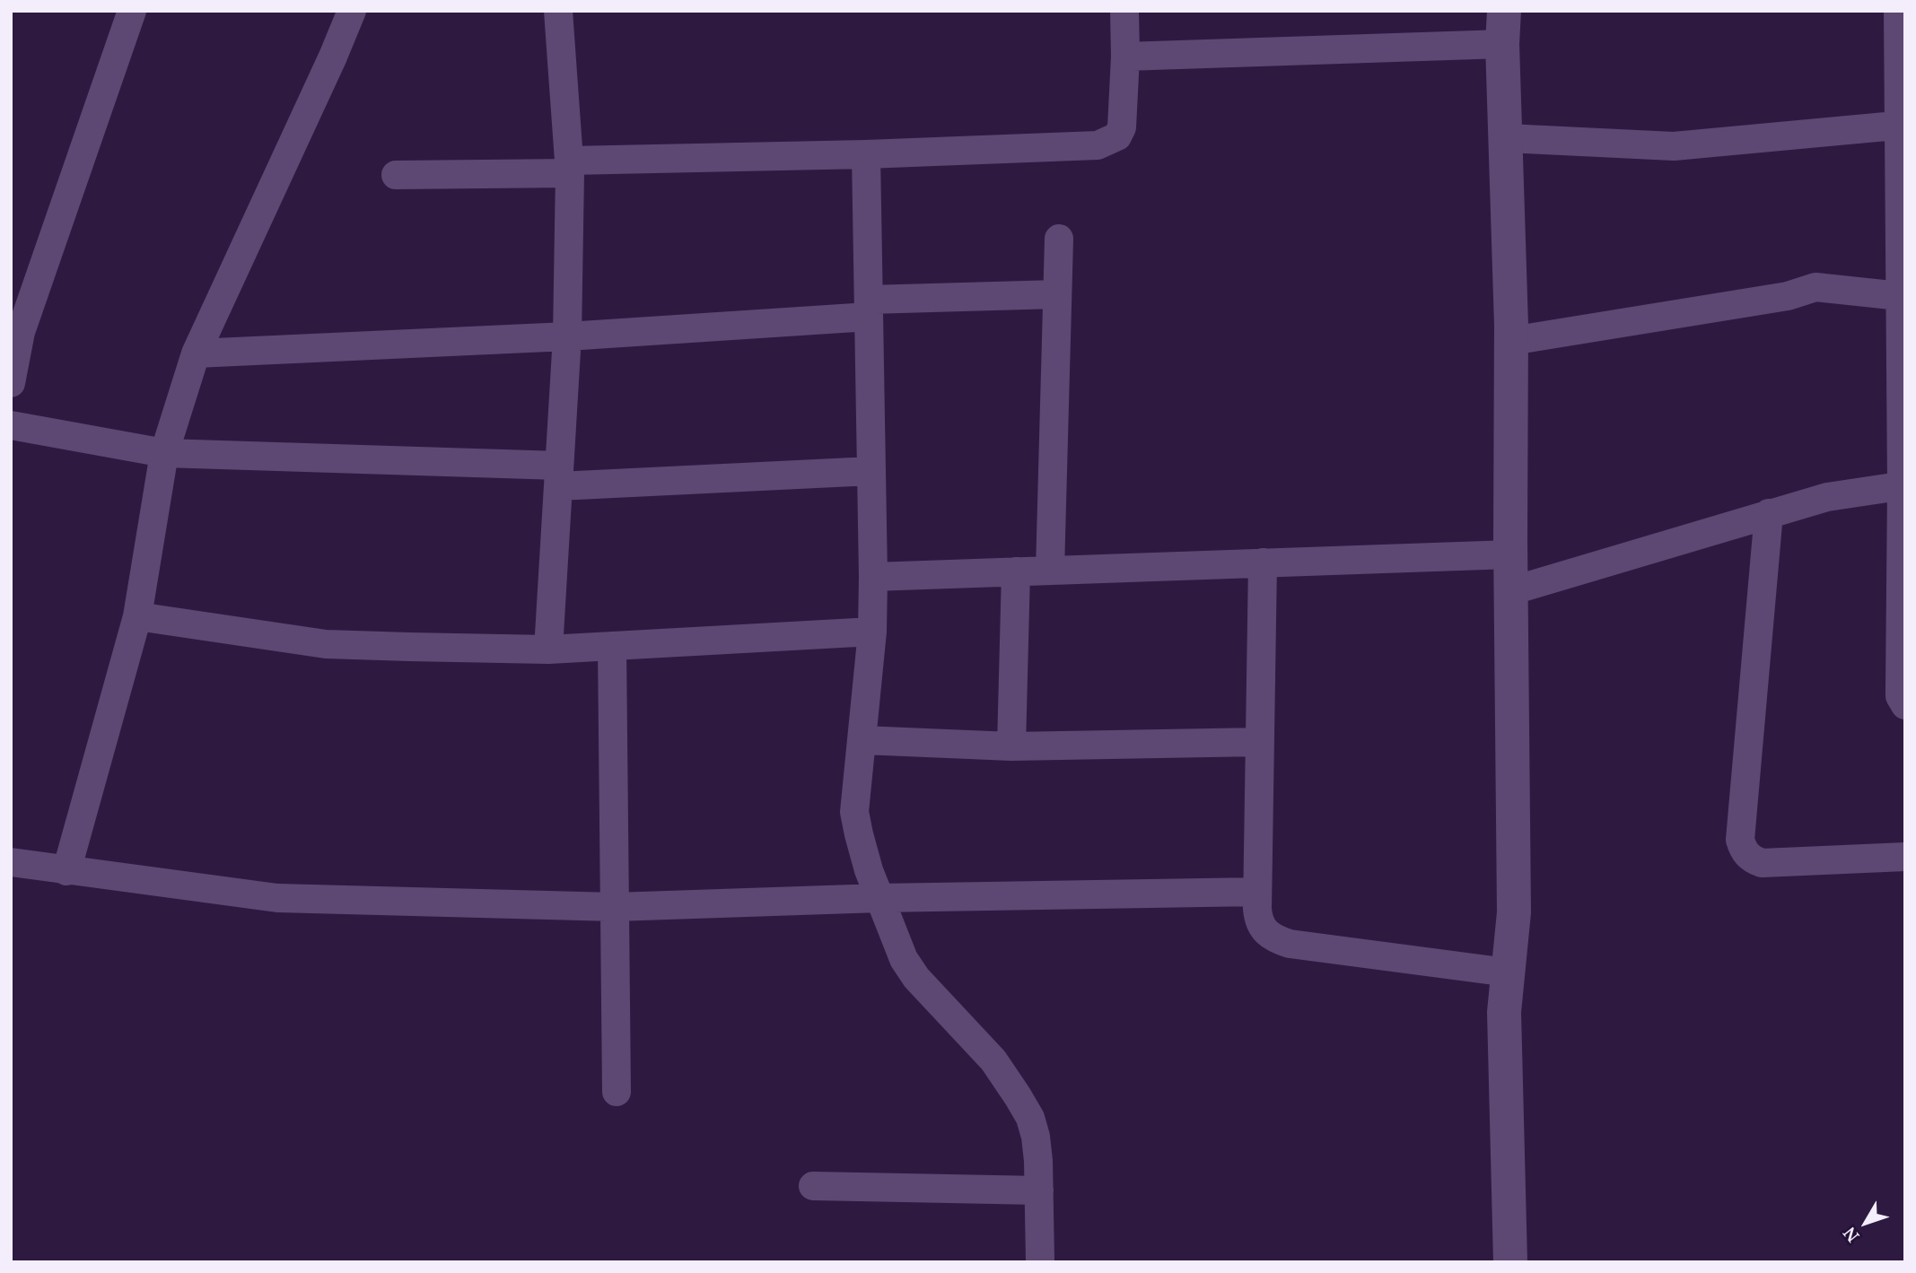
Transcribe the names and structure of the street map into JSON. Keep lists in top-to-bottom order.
{
  "north": "bottom left"
}
